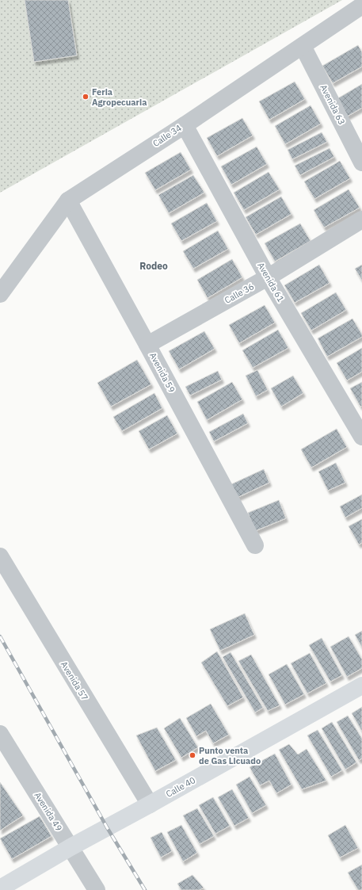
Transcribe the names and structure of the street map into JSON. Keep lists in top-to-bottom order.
{
  "streets": {
    "main road": ["Calle 40"],
    "street": [
      "Avenida 63",
      "Calle 34",
      "Avenida 61",
      "Calle 36",
      "Avenida 59",
      "Avenida 57",
      "Avenida 49"
    ]
  },
  "crossings": [
    ["Avenida 63", "Calle 34"],
    ["Calle 34", "Avenida 61"],
    ["Calle 34", "Avenida 59"],
    ["Avenida 61", "Calle 36"],
    ["Calle 36", "Avenida 59"],
    ["Avenida 57", "Calle 40"],
    ["Calle 40", "Avenida 49"]
  ],
  "districts": ["Rodeo"],
  "places": ["Feria Agropecuaria", "Punto venta de Gas Licuado"]
}
